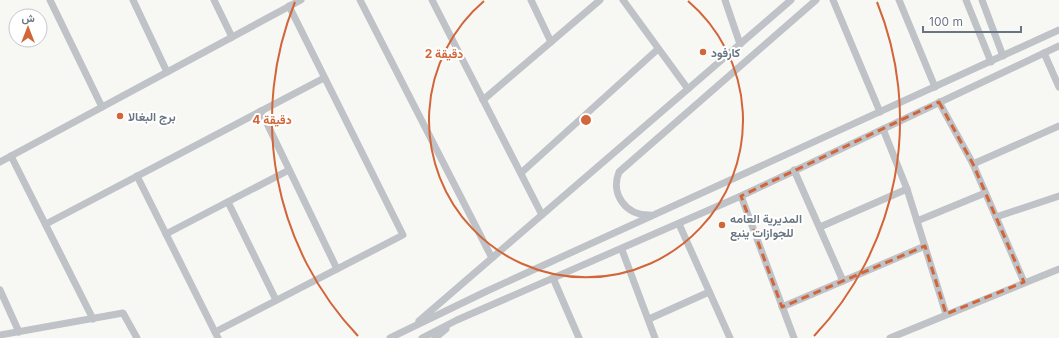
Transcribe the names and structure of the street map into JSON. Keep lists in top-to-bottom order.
{
  "places": ["كارفود", "برج البغالا", "المديرية العامه للجوازات ينبع"],
  "scale_bar": "100 m",
  "north": "top",
  "rings": ["2 دقيقة", "4 دقيقة"]
}
